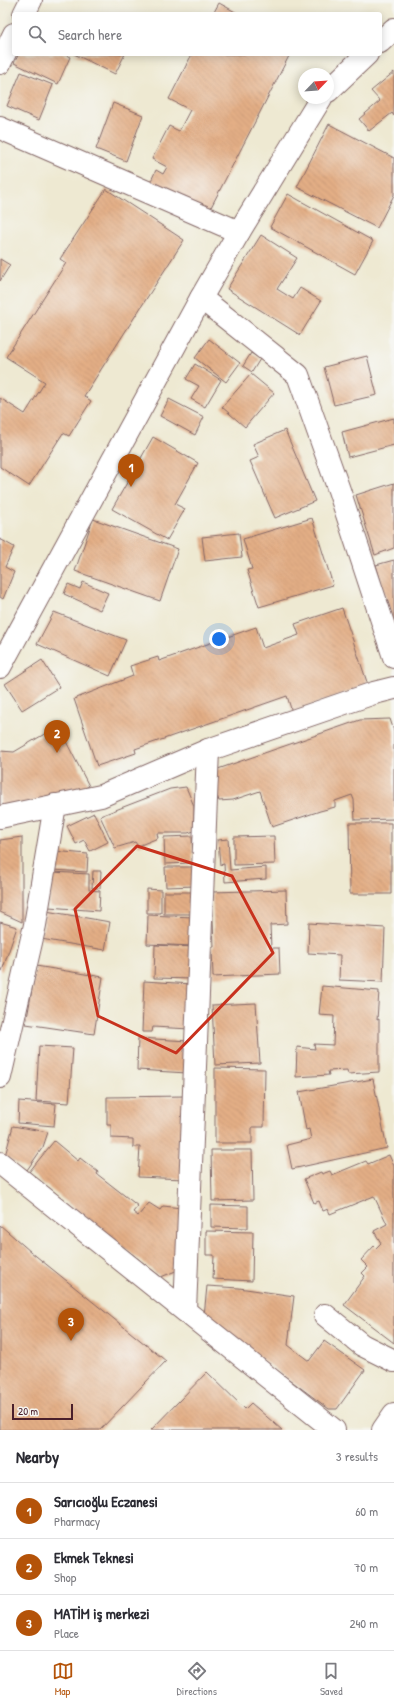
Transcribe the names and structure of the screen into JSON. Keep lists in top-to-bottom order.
{
  "scale_bar": "20 m",
  "north": "top right",
  "page": {
    "search": "Search here",
    "pins": ["1", "2", "3"],
    "scale": "20 m",
    "heading": ["Nearby", "3 results"],
    "list": [
      {
        "mark": "1",
        "name": "Sarıcıoğlu Eczanesi",
        "note": "Pharmacy",
        "value": "60 m"
      },
      {
        "mark": "2",
        "name": "Ekmek Teknesi",
        "note": "Shop",
        "value": "70 m"
      },
      {
        "mark": "3",
        "name": "MATİM iş merkezi",
        "note": "Place",
        "value": "240 m"
      }
    ],
    "nav": ["Map", "Directions", "Saved"]
  }
}
